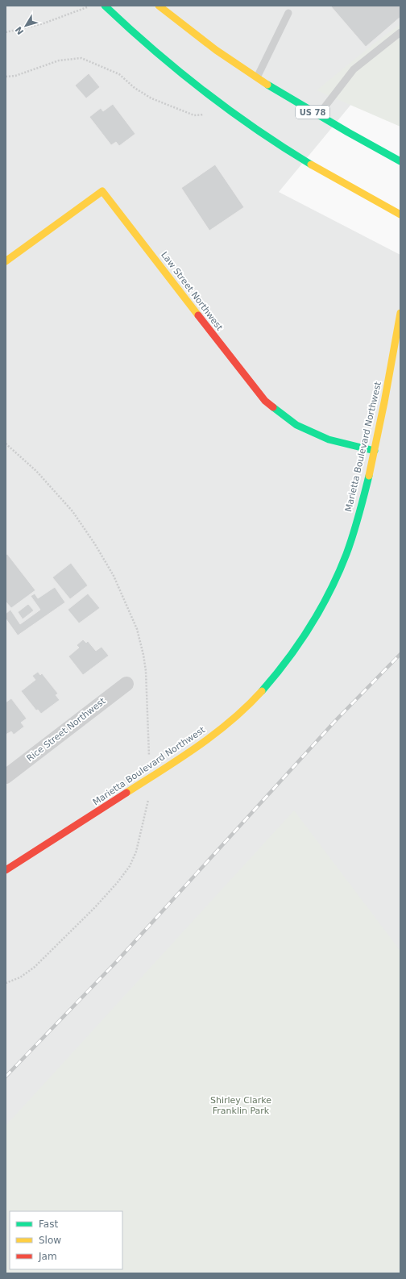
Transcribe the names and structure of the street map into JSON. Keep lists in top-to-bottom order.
{
  "streets": {
    "main road": ["US 78", "Law Street Northwest", "Marietta Boulevard Northwest"],
    "street": ["Rice Street Northwest"]
  },
  "crossings": [
    ["Law Street Northwest", "Marietta Boulevard Northwest"]
  ],
  "parks": ["Shirley Clarke Franklin Park"],
  "legend": ["Fast", "Slow", "Jam"],
  "north": "bottom left"
}
